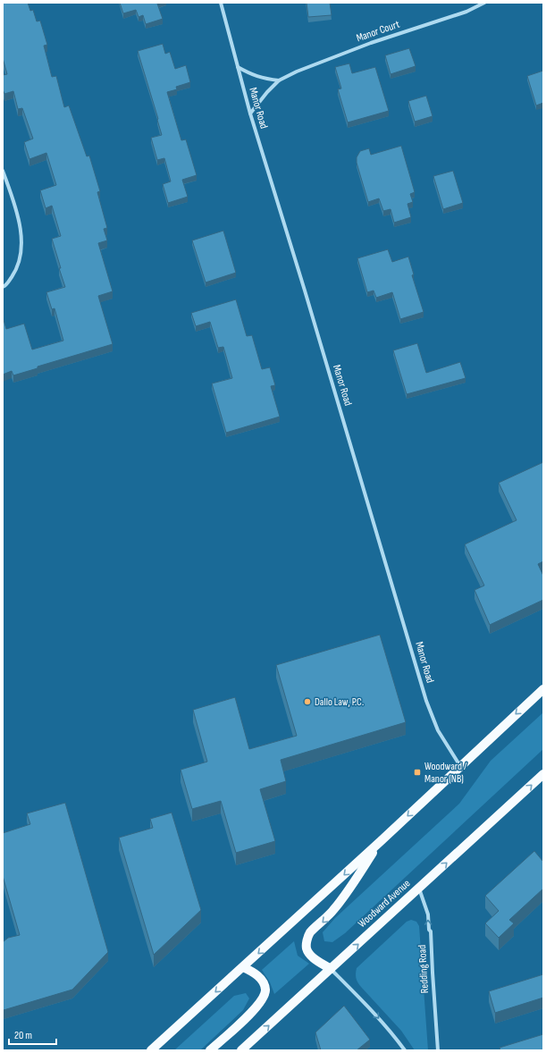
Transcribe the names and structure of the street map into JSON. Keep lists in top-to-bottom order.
{
  "streets": {
    "main road": ["Woodward Avenue"],
    "street": ["Manor Court", "Manor Road", "Redding Road"]
  },
  "crossings": [
    ["Manor Court", "Manor Road"],
    ["Woodward Avenue", "Redding Road"]
  ],
  "one_way": ["Redding Road"],
  "places": {
    "other": ["Dallo Law, P.C."],
    "transit": ["Woodward / Manor (NB)"]
  },
  "scale_bar": "20 m"
}
